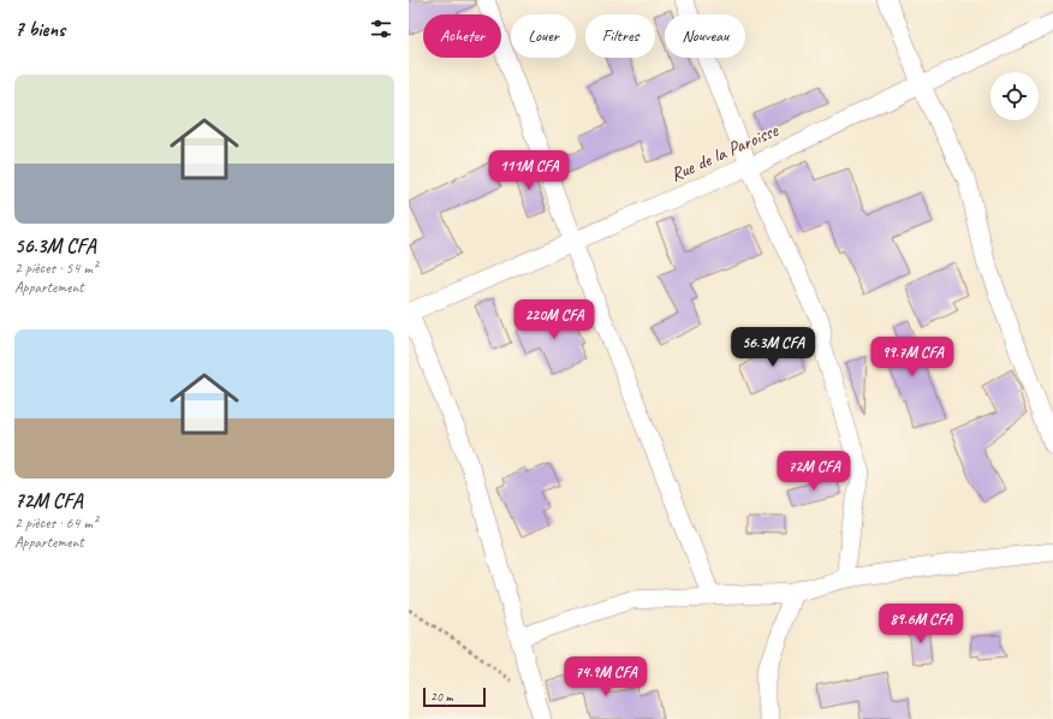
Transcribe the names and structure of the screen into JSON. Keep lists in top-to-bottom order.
{
  "streets": {
    "street": ["Rue de la Paroisse"]
  },
  "scale_bar": "20 m",
  "page": {
    "heading": "7 biens",
    "chip": [
      "Acheter",
      "Louer",
      "Filtres",
      "Nouveau"
    ],
    "list": [
      {
        "name": "56.3M CFA",
        "note": "2 pièces · 54 m² · Appartement"
      },
      {
        "name": "72M CFA",
        "note": "2 pièces · 64 m² · Appartement"
      }
    ],
    "price": [
      "111M CFA",
      "220M CFA",
      "56.3M CFA",
      "99.7M CFA",
      "72M CFA",
      "89.6M CFA",
      "74.9M CFA"
    ],
    "scale": "20 m"
  }
}
